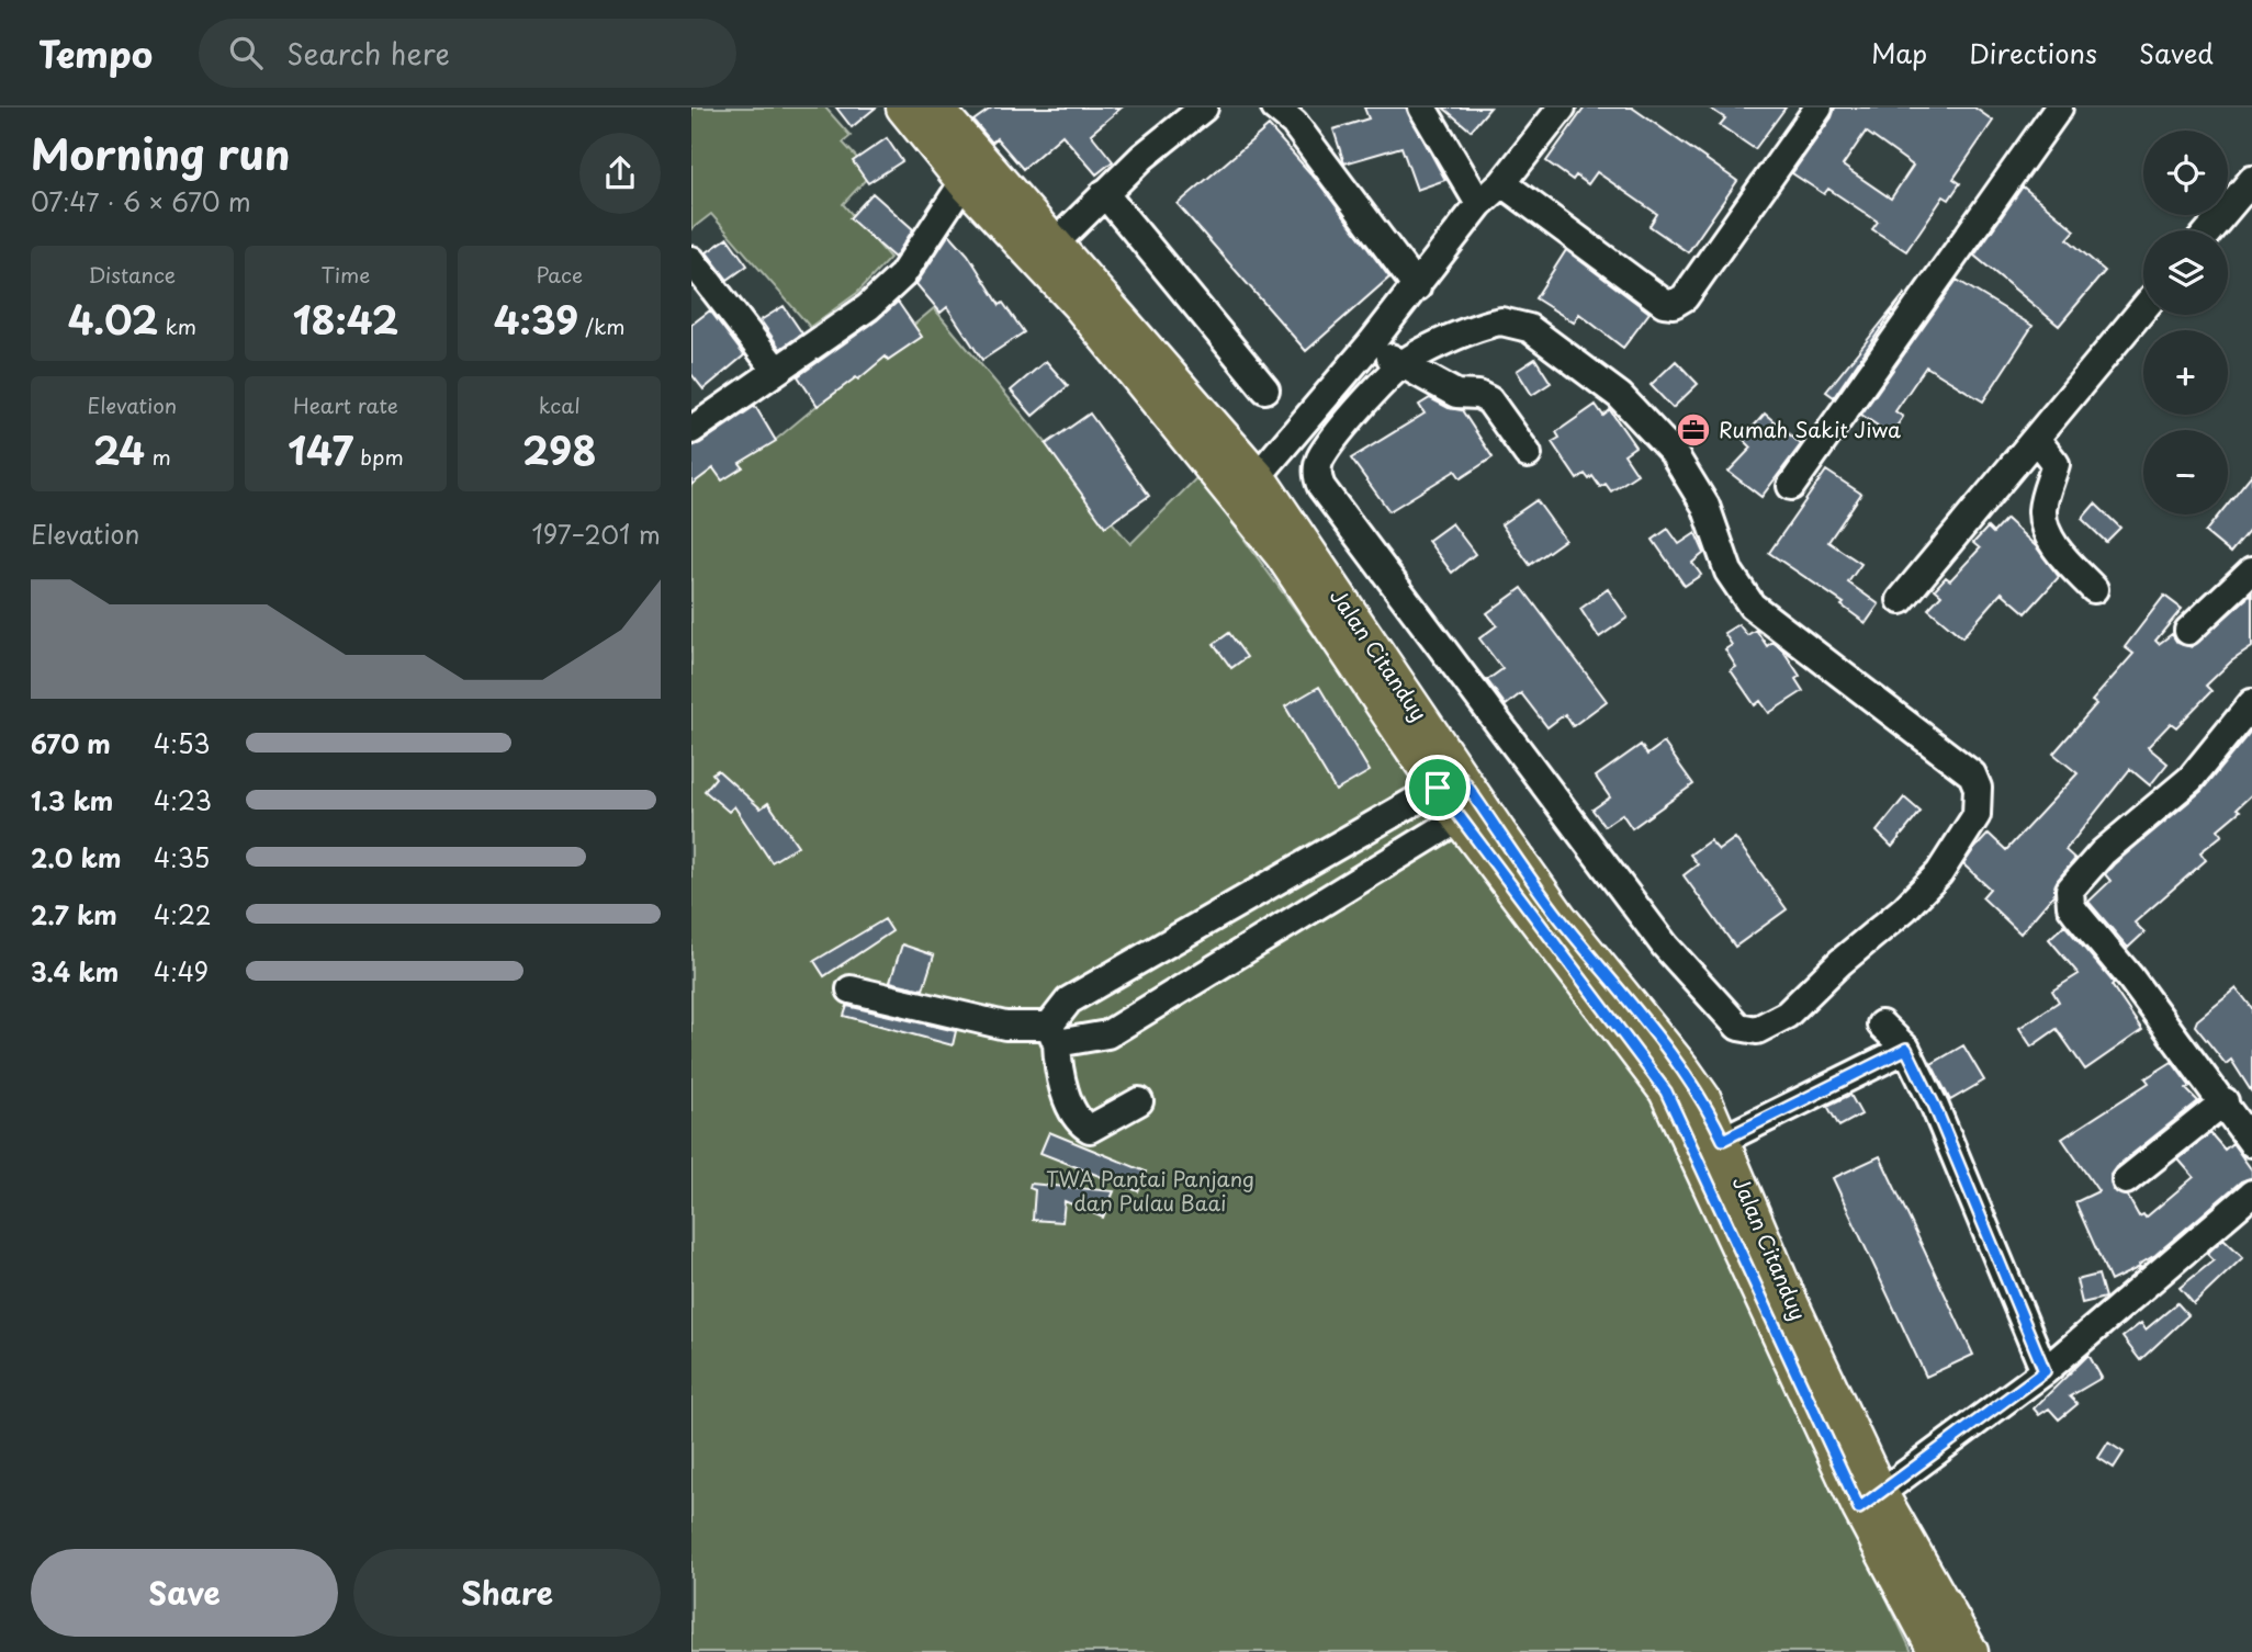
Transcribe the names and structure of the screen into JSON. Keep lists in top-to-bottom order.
{
  "streets": {
    "main road": ["Jalan Citanduy"]
  },
  "parks": ["TWA Pantai Panjang dan Pulau Baai"],
  "places": {
    "office": ["Rumah Sakit Jiwa"]
  },
  "page": {
    "header": "Tempo",
    "search": "Search here",
    "nav": ["Map", "Directions", "Saved"],
    "heading": ["Morning run", "07:47 · 6 × 670 m"],
    "map_buttons": ["+", "−"],
    "stats": [
      ["Distance", "4.02 km"],
      ["Time", "18:42"],
      ["Pace", "4:39 /km"],
      ["Elevation", "24 m"],
      ["Heart rate", "147 bpm"],
      ["kcal", "298"]
    ],
    "chart": ["Elevation", "197–201 m"],
    "list": [
      {
        "name": "670 m",
        "note": "4:53"
      },
      {
        "name": "1.3 km",
        "note": "4:23"
      },
      {
        "name": "2.0 km",
        "note": "4:35"
      },
      {
        "name": "2.7 km",
        "note": "4:22"
      },
      {
        "name": "3.4 km",
        "note": "4:49"
      }
    ],
    "buttons": ["Save", "Share"]
  }
}
